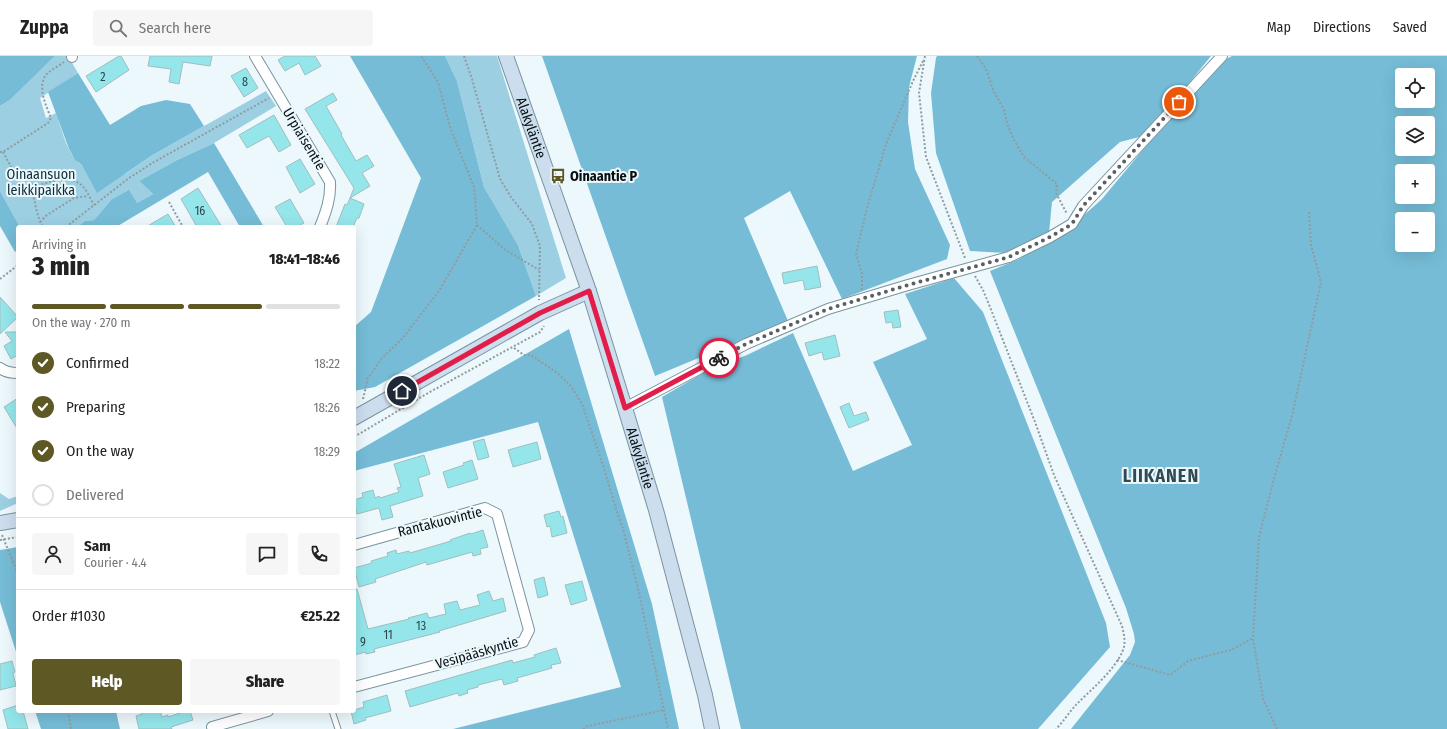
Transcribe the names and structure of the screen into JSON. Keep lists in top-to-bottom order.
{
  "streets": {
    "main road": ["Alakyläntie"],
    "street": ["Urpiaisentie", "Rantakuovintie", "Vesipääskyntie"]
  },
  "crossings": [
    ["Rantakuovintie", "Vesipääskyntie"]
  ],
  "districts": ["LIIKANEN"],
  "parks": ["Oinaansuon leikkipaikka"],
  "places": {
    "bus stop": ["Oinaantie P"]
  },
  "house_numbers": [
    "2",
    "8",
    "16",
    "13",
    "11",
    "9"
  ],
  "page": {
    "header": "Zuppa",
    "search": "Search here",
    "nav": ["Map", "Directions", "Saved"],
    "map_buttons": ["+", "−"],
    "heading": ["3 min", "Arriving in", "18:41–18:46"],
    "panel": [
      "Sam",
      "Courier · 4.4",
      "Order #1030",
      "€25.22"
    ],
    "bar": "On the way · 270 m",
    "list": [
      ["Confirmed", "18:22"],
      ["Preparing", "18:26"],
      ["On the way", "18:29"],
      "Delivered"
    ],
    "buttons": ["Help", "Share"]
  }
}
